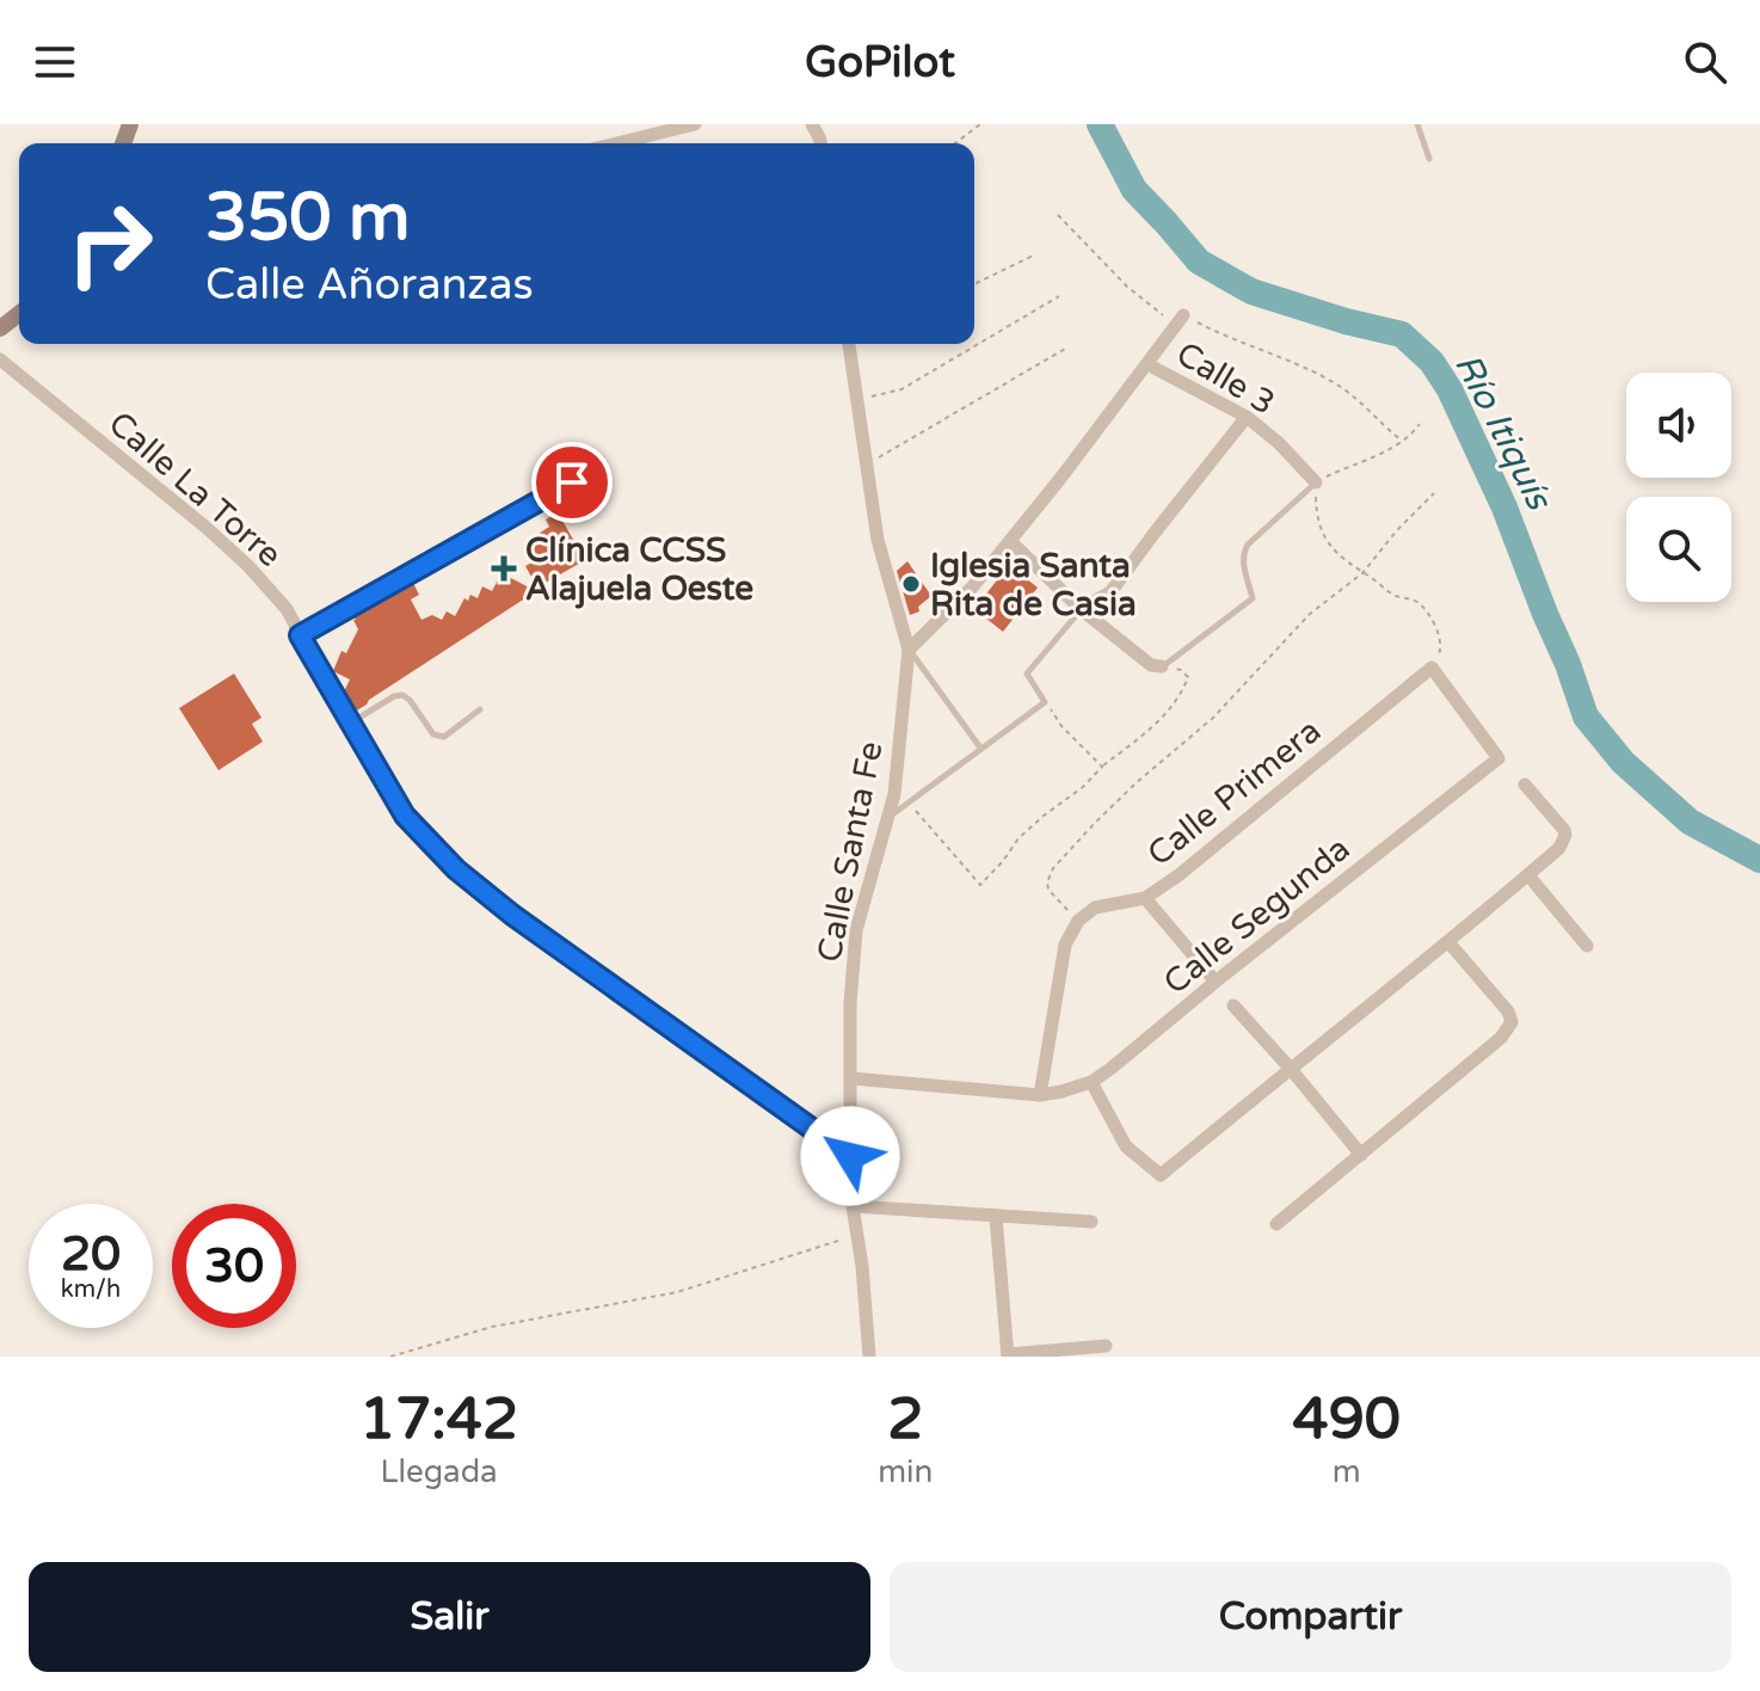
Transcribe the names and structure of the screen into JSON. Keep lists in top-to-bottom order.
{
  "streets": {
    "street": [
      "Calle 3",
      "Calle La Torre",
      "Calle Primera",
      "Calle Santa Fe",
      "Calle Segunda"
    ]
  },
  "crossings": [
    ["Calle La Torre", "Calle Santa Fe"],
    ["Calle Primera", "Calle Segunda"]
  ],
  "water": ["Río Itiquís"],
  "places": {
    "health": ["Clínica CCSS Alajuela Oeste"],
    "other": ["Iglesia Santa Rita de Casia"]
  },
  "page": {
    "header": "GoPilot",
    "turn": ["350 m", "Calle Añoranzas"],
    "speed": "20 km/h",
    "limit": "30",
    "eta": [
      "17:42",
      "Llegada",
      "2",
      "min",
      "490",
      "m"
    ],
    "buttons": ["Salir", "Compartir"]
  }
}
